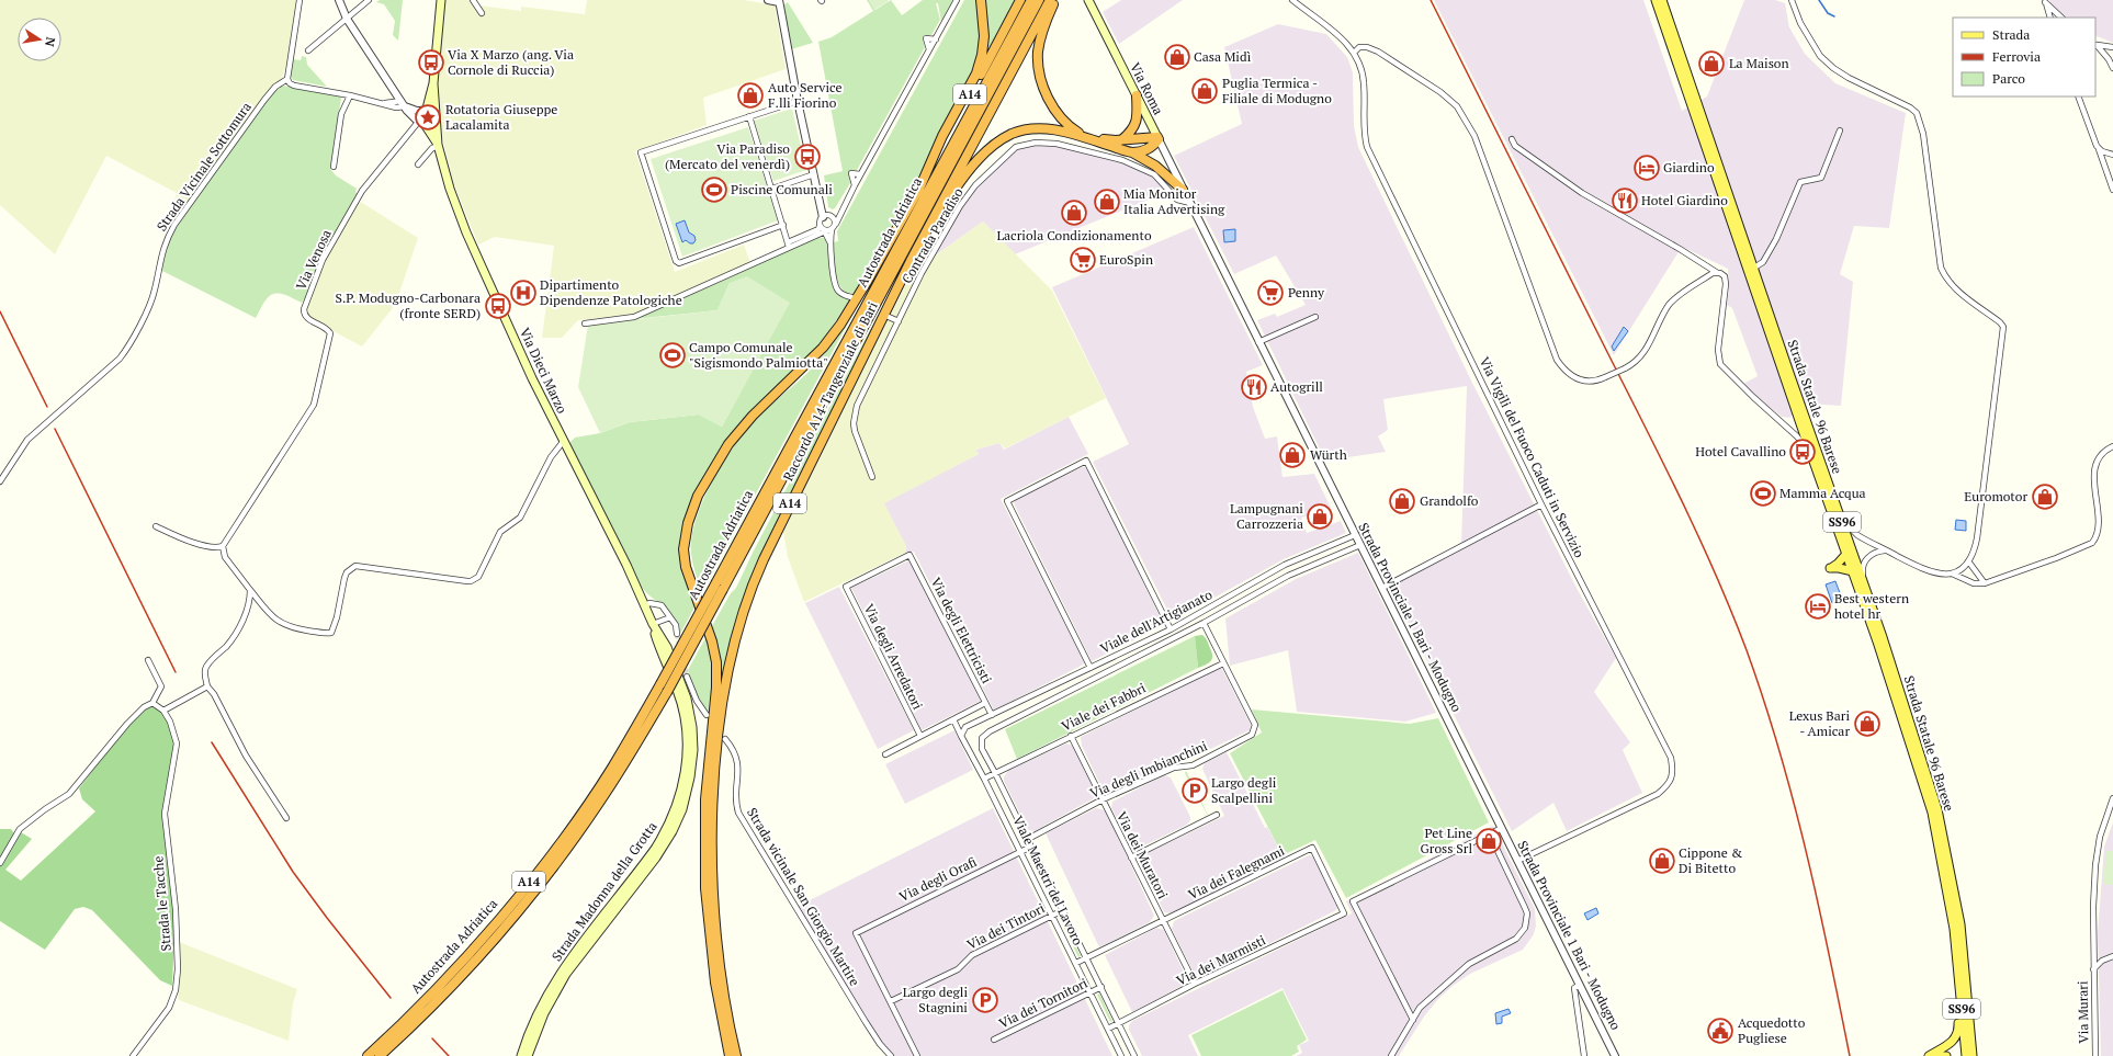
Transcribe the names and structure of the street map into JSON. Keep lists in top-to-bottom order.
{
  "streets": {
    "highway": ["A14", "Autostrada Adriatica", "Raccordo A14-Tangenziale di Bari"],
    "main road": [
      "Via Roma",
      "Via Dieci Marzo",
      "Strada Statale 96 Barese",
      "SS96",
      "Strada Madonna della Grotta"
    ],
    "street": [
      "Strada Vicinale Sottomura",
      "Contrada Paradiso",
      "Via Venosa",
      "Via Vigili del Fuoco Caduti in Servizio",
      "Strada Provinciale 1 Bari - Modugno",
      "Viale dell'Artigianato",
      "Via degli Elettricisti",
      "Via degli Arredatori",
      "Viale dei Fabbri",
      "Via degli Imbianchini",
      "Via dei Muratori",
      "Via dei Falegnami",
      "Via degli Orafi",
      "Viale Maestri del Lavoro",
      "Strada vicinale San Giorgio Martire",
      "Strada le Tacche",
      "Via dei Tintori",
      "Via dei Marmisti",
      "Via dei Tornitori",
      "Via Murari"
    ]
  },
  "crossings": [
    ["Via Roma", "Strada Provinciale 1 Bari - Modugno"],
    ["Contrada Paradiso", "Strada Provinciale 1 Bari - Modugno"],
    ["Via Dieci Marzo", "Strada Madonna della Grotta"],
    ["Via Vigili del Fuoco Caduti in Servizio", "Strada Provinciale 1 Bari - Modugno"],
    ["Strada Provinciale 1 Bari - Modugno", "Viale dell'Artigianato"],
    ["Viale dell'Artigianato", "Via degli Elettricisti"],
    ["Viale dell'Artigianato", "Viale Maestri del Lavoro"],
    ["Via degli Elettricisti", "Via degli Arredatori"],
    ["Viale dei Fabbri", "Via degli Imbianchini"],
    ["Viale dei Fabbri", "Via dei Muratori"],
    ["Viale dei Fabbri", "Viale Maestri del Lavoro"],
    ["Via degli Imbianchini", "Via dei Muratori"],
    ["Via degli Imbianchini", "Viale Maestri del Lavoro"],
    ["Via dei Muratori", "Via dei Falegnami"],
    ["Via dei Muratori", "Via dei Marmisti"],
    ["Via dei Falegnami", "Viale Maestri del Lavoro"],
    ["Via dei Falegnami", "Via dei Marmisti"],
    ["Via degli Orafi", "Viale Maestri del Lavoro"],
    ["Via degli Orafi", "Via dei Tintori"],
    ["Viale Maestri del Lavoro", "Via dei Tintori"],
    ["Viale Maestri del Lavoro", "Via dei Marmisti"],
    ["Viale Maestri del Lavoro", "Via dei Tornitori"]
  ],
  "places": {
    "shop": [
      "Casa Midì",
      "La Maison",
      "Puglia Termica - Filiale di Modugno",
      "Auto Service F.lli Fiorino",
      "Mia Monitor Italia Advertising",
      "Lacriola Condizionamento",
      "Würth",
      "Euromotor",
      "Grandolfo",
      "Lampugnani Carrozzeria",
      "Lexus Bari - Amicar",
      "Pet Line Gross Srl",
      "Cippone & Di Bitetto"
    ],
    "bus stop": [
      "Via X Marzo (ang. Via Cornole di Ruccia)",
      "Via Paradiso (Mercato del venerdì)",
      "S.P. Modugno-Carbonara (fronte SERD)",
      "Hotel Cavallino"
    ],
    "place": ["Rotatoria Giuseppe Lacalamita"],
    "hotel": ["Giardino", "Best western hotel hr"],
    "sports": ["Piscine Comunali", "Campo Comunale \"Sigismondo Palmiotta\"", "Mamma Acqua"],
    "restaurant": ["Hotel Giardino", "Autogrill"],
    "supermarket": ["EuroSpin", "Penny"],
    "hospital": ["Dipartimento Dipendenze Patologiche"],
    "parking": ["Largo degli Scalpellini", "Largo degli Stagnini"],
    "public building": ["Acquedotto Pugliese"]
  },
  "legend": ["Strada", "Ferrovia", "Parco"],
  "north": "right"
}
